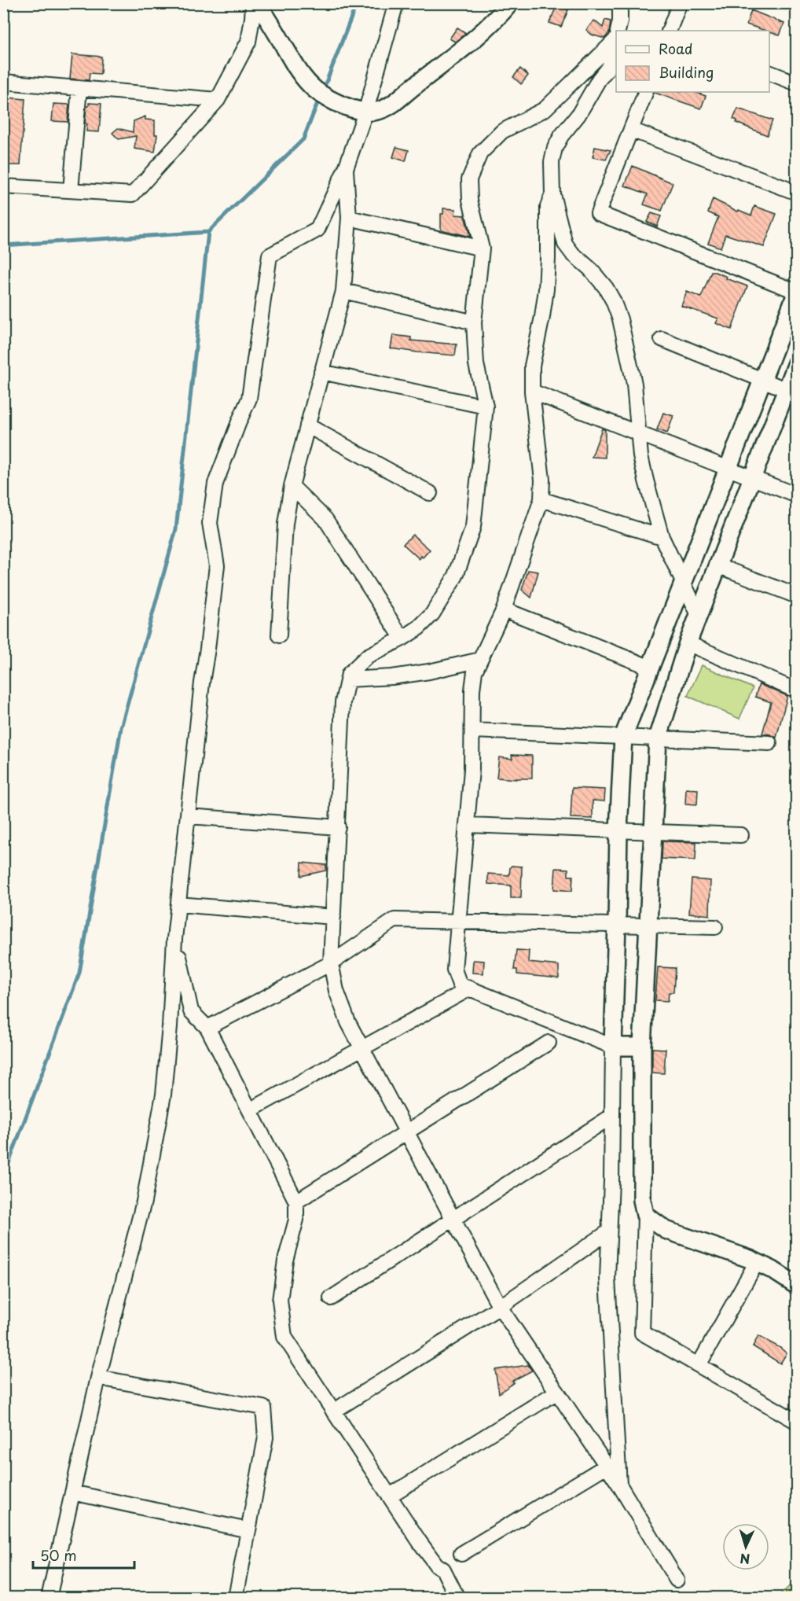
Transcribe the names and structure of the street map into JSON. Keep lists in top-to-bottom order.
{
  "legend": ["Road", "Building"],
  "scale_bar": "50 m",
  "north": "bottom"
}
